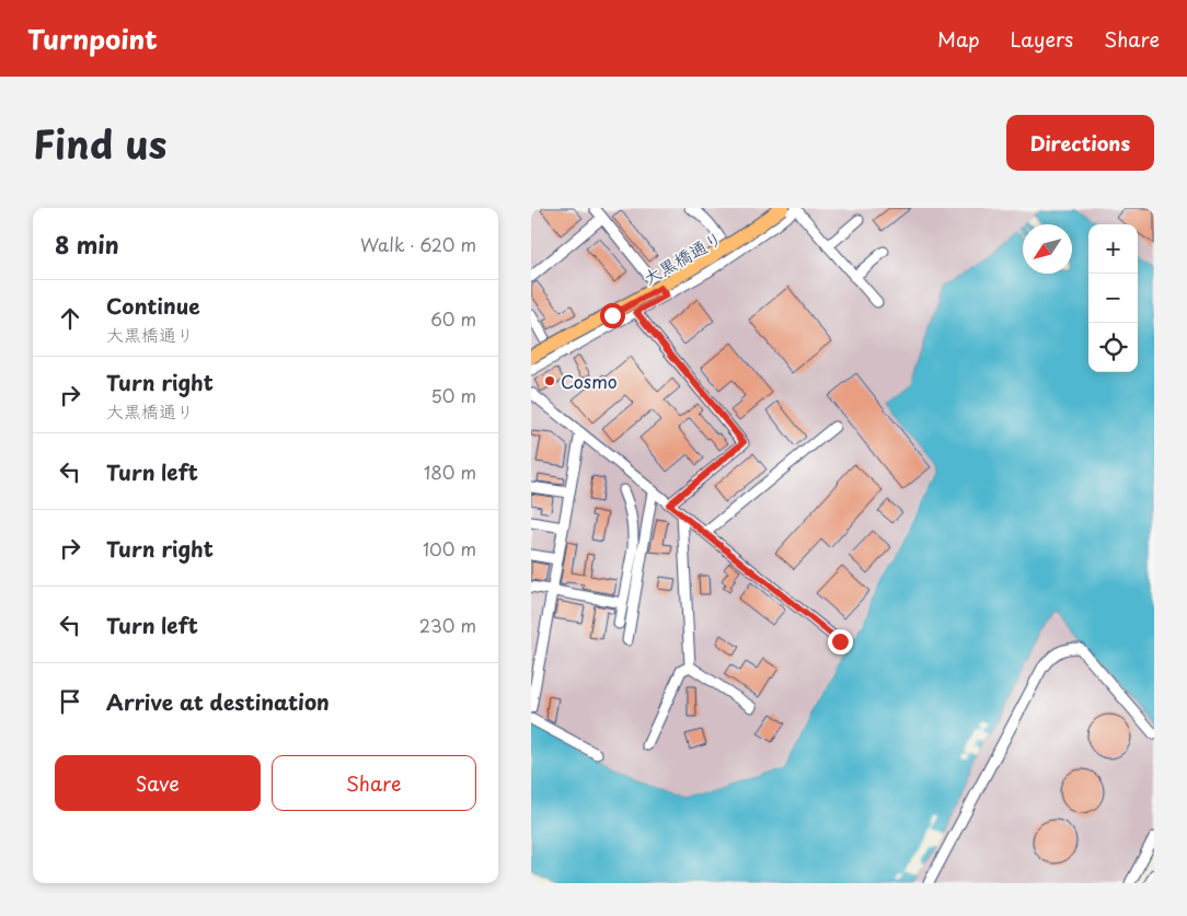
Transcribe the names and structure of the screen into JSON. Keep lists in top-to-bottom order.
{
  "streets": {
    "street": ["大黒橋通り"]
  },
  "places": ["Cosmo"],
  "north": "bottom left",
  "page": {
    "header": "Turnpoint",
    "nav": ["Map", "Layers", "Share"],
    "title": "Find us",
    "buttons": [
      "Directions",
      ["Save", "Share"]
    ],
    "heading": ["8 min", "Walk · 620 m"],
    "map_buttons": ["+", "−"],
    "list": [
      ["Continue", "大黒橋通り", "60 m"],
      ["Turn right", "大黒橋通り", "50 m"],
      ["Turn left", "180 m"],
      ["Turn right", "100 m"],
      ["Turn left", "230 m"],
      "Arrive at destination"
    ]
  }
}
